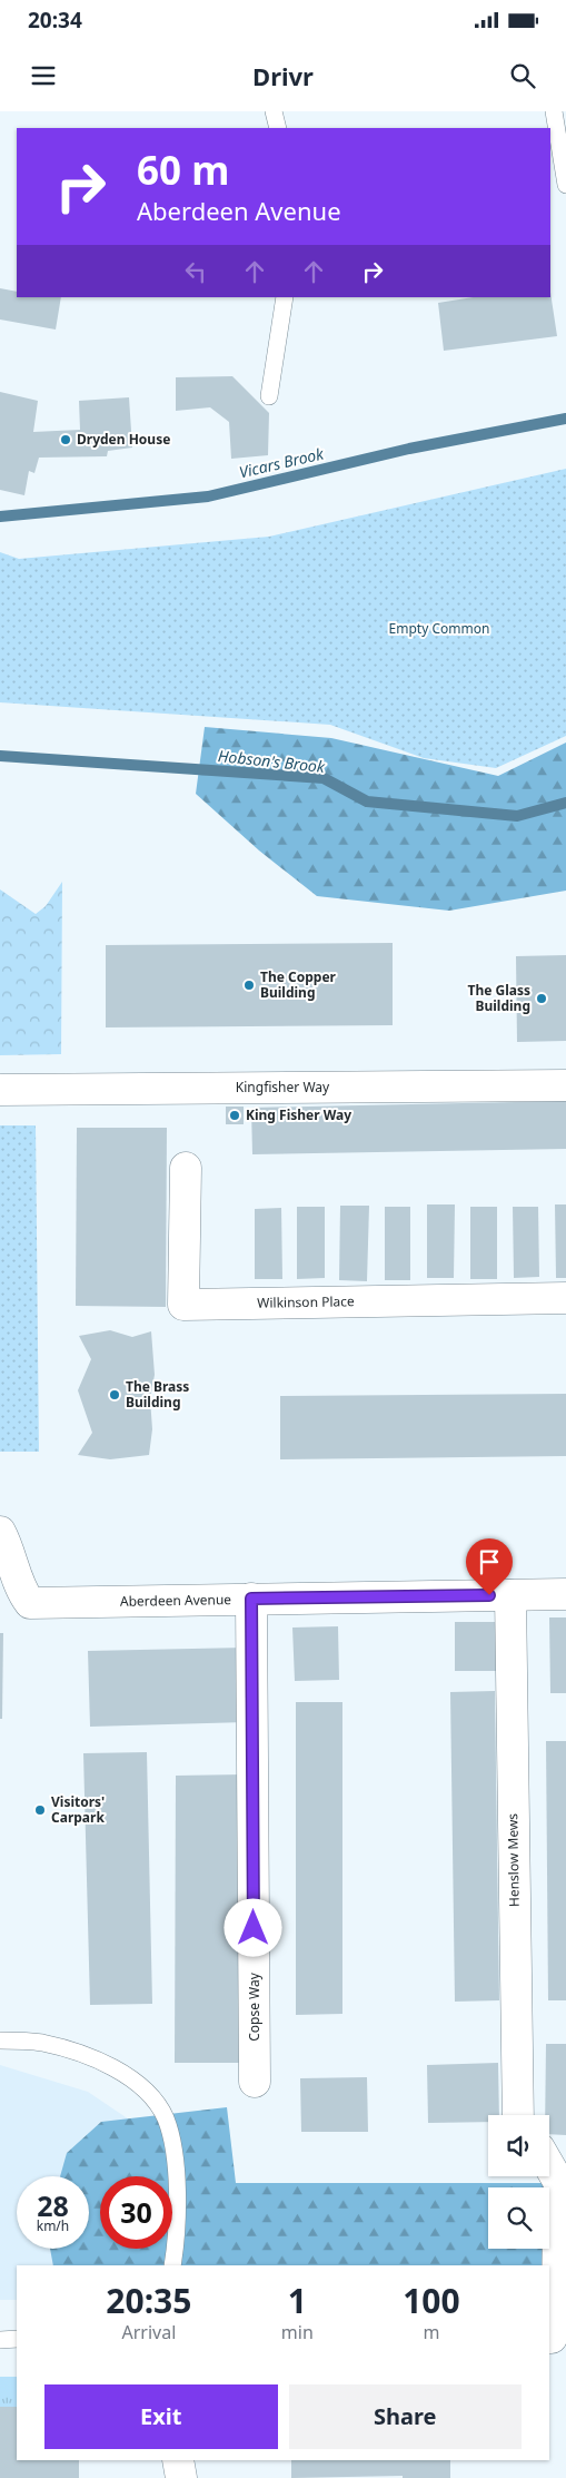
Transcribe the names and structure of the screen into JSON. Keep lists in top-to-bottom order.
{
  "streets": {
    "street": [
      "Kingfisher Way",
      "Wilkinson Place",
      "Aberdeen Avenue",
      "Henslow Mews",
      "Copse Way"
    ]
  },
  "crossings": [
    ["Aberdeen Avenue", "Henslow Mews"],
    ["Aberdeen Avenue", "Copse Way"]
  ],
  "water": ["Vicars Brook", "Hobson's Brook"],
  "parks": ["Empty Common"],
  "places": [
    "Dryden House",
    "The Copper Building",
    "The Glass Building",
    "King Fisher Way",
    "The Brass Building",
    "Visitors' Carpark"
  ],
  "page": {
    "status": "20:34",
    "header": "Drivr",
    "turn": ["60 m", "Aberdeen Avenue"],
    "speed": "28 km/h",
    "limit": "30",
    "eta": [
      "20:35",
      "Arrival",
      "1",
      "min",
      "100",
      "m"
    ],
    "buttons": ["Exit", "Share"]
  }
}
